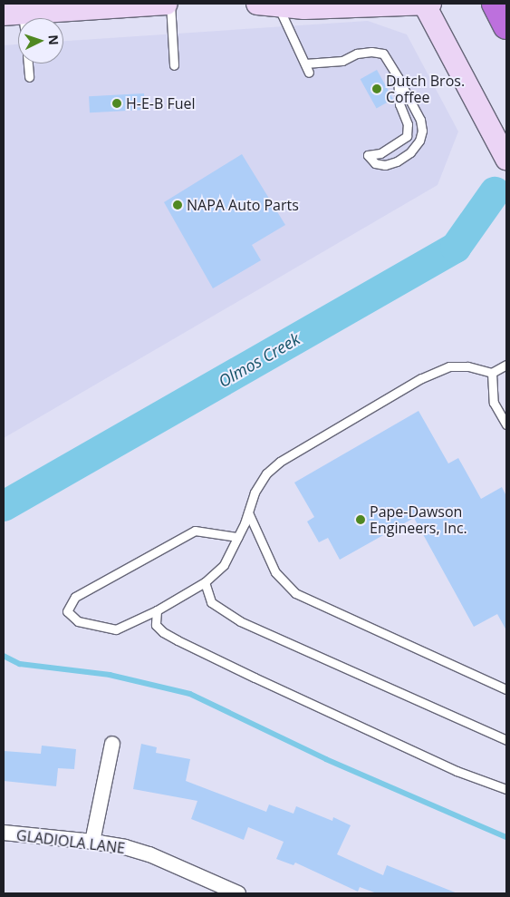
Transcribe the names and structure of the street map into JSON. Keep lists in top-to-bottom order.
{
  "streets": {
    "street": ["GLADIOLA LANE"]
  },
  "water": ["Olmos Creek"],
  "places": [
    "Dutch Bros. Coffee",
    "H-E-B Fuel",
    "NAPA Auto Parts",
    "Pape-Dawson Engineers, Inc."
  ],
  "north": "right"
}
